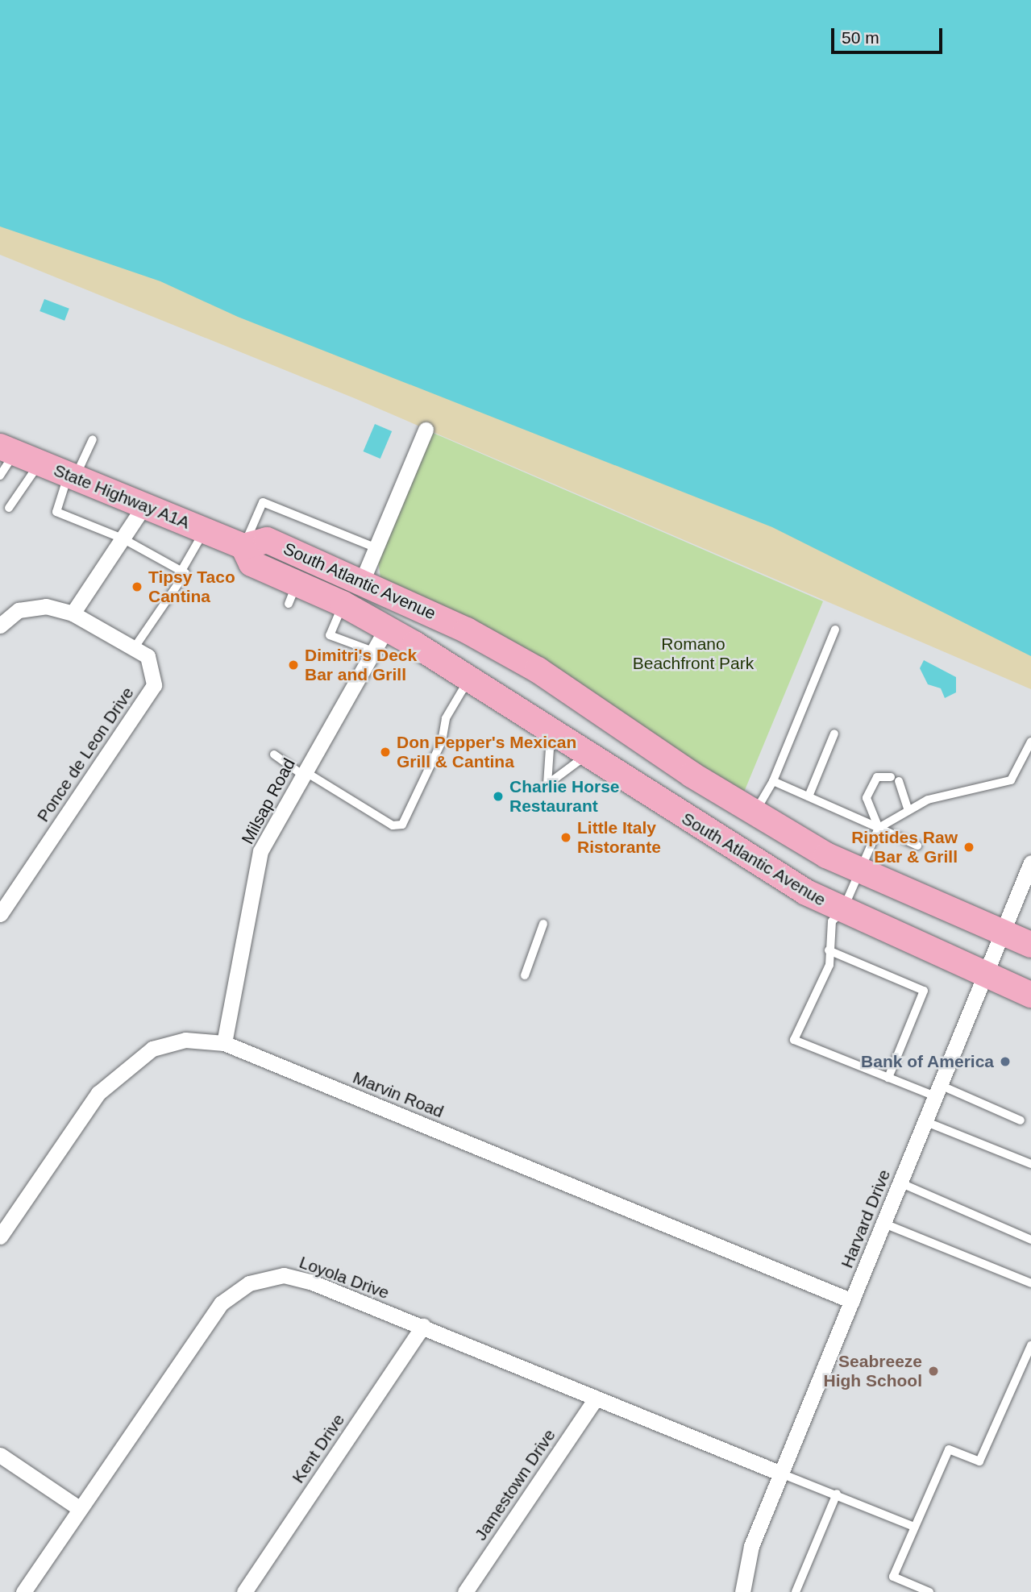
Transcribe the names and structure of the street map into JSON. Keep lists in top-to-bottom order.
{
  "streets": {
    "main road": ["State Highway A1A", "South Atlantic Avenue"],
    "street": [
      "Ponce de Leon Drive",
      "Milsap Road",
      "Marvin Road",
      "Harvard Drive",
      "Loyola Drive",
      "Kent Drive",
      "Jamestown Drive"
    ]
  },
  "crossings": [
    ["State Highway A1A", "South Atlantic Avenue"],
    ["South Atlantic Avenue", "Milsap Road"],
    ["South Atlantic Avenue", "Harvard Drive"],
    ["Milsap Road", "Marvin Road"],
    ["Marvin Road", "Harvard Drive"],
    ["Harvard Drive", "Loyola Drive"],
    ["Loyola Drive", "Kent Drive"],
    ["Loyola Drive", "Jamestown Drive"]
  ],
  "parks": ["Romano Beachfront Park"],
  "places": [
    "Tipsy Taco Cantina",
    "Dimitri's Deck Bar and Grill",
    "Don Pepper's Mexican Grill & Cantina",
    "Charlie Horse Restaurant",
    "Little Italy Ristorante",
    "Riptides Raw Bar & Grill",
    "Bank of America",
    "Seabreeze High School"
  ],
  "scale_bar": "50 m"
}
